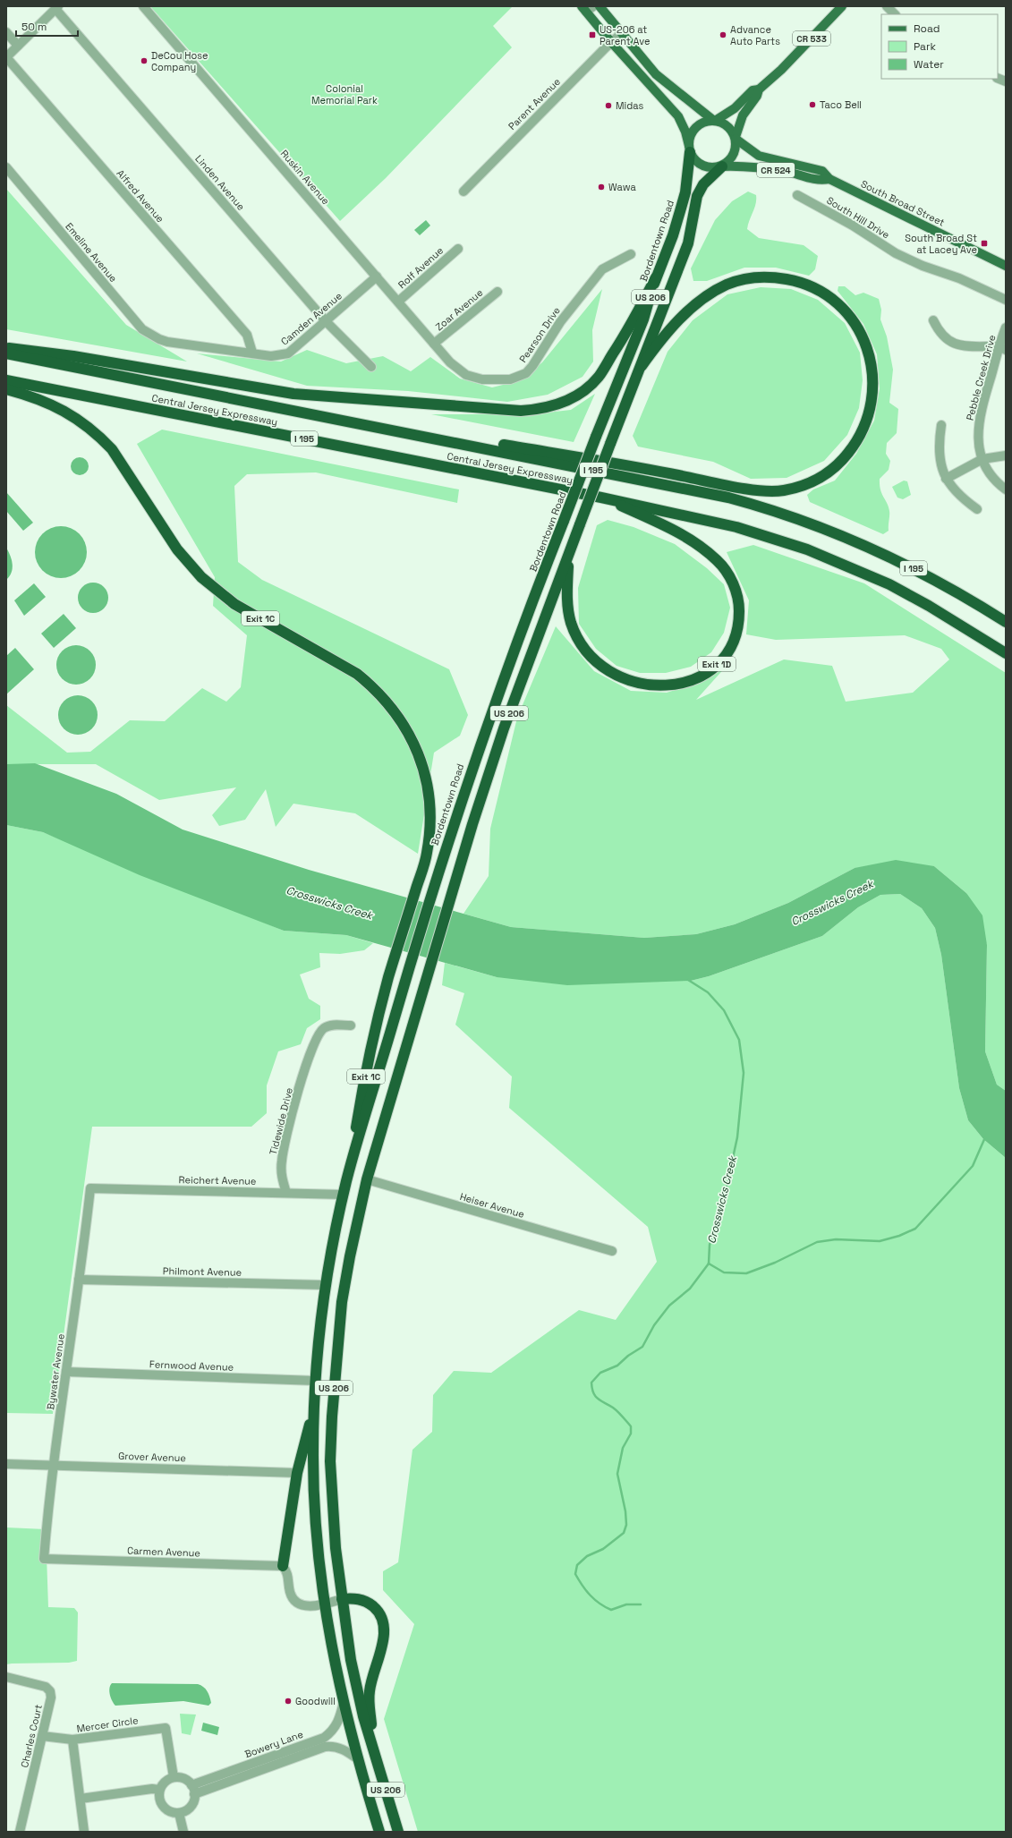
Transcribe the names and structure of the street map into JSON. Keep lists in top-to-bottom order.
{
  "streets": {
    "highway": [
      "Bordentown Road",
      "US 206",
      "Central Jersey Expressway",
      "I 195",
      "Exit 1C",
      "Exit 1D"
    ],
    "main road": ["CR 533", "CR 524", "South Broad Street"],
    "street": [
      "Parent Avenue",
      "Ruskin Avenue",
      "Linden Avenue",
      "Alfred Avenue",
      "South Hill Drive",
      "Emeline Avenue",
      "Rolf Avenue",
      "Zoar Avenue",
      "Camden Avenue",
      "Pearson Drive",
      "Pebble Creek Drive",
      "Tidewide Drive",
      "Reichert Avenue",
      "Heiser Avenue",
      "Philmont Avenue",
      "Fernwood Avenue",
      "Bywater Avenue",
      "Grover Avenue",
      "Carmen Avenue",
      "Mercer Circle",
      "Charles Court",
      "Bowery Lane"
    ]
  },
  "crossings": [
    ["Parent Avenue", "US 206"],
    ["Ruskin Avenue", "Rolf Avenue"],
    ["Ruskin Avenue", "Zoar Avenue"],
    ["Ruskin Avenue", "Camden Avenue"],
    ["Ruskin Avenue", "Pearson Drive"],
    ["Linden Avenue", "Camden Avenue"],
    ["Alfred Avenue", "Camden Avenue"],
    ["South Broad Street", "Bordentown Road"],
    ["South Broad Street", "US 206"],
    ["Bordentown Road", "US 206"],
    ["Bordentown Road", "Exit 1C"],
    ["Emeline Avenue", "Camden Avenue"],
    ["US 206", "Exit 1C"],
    ["US 206", "Exit 1D"],
    ["US 206", "Reichert Avenue"],
    ["US 206", "Heiser Avenue"],
    ["US 206", "Philmont Avenue"],
    ["US 206", "Fernwood Avenue"],
    ["US 206", "Bowery Lane"],
    ["Central Jersey Expressway", "Exit 1D"],
    ["Tidewide Drive", "Reichert Avenue"],
    ["Reichert Avenue", "Bywater Avenue"],
    ["Philmont Avenue", "Bywater Avenue"],
    ["Fernwood Avenue", "Bywater Avenue"],
    ["Bywater Avenue", "Grover Avenue"],
    ["Bywater Avenue", "Carmen Avenue"],
    ["Mercer Circle", "Bowery Lane"]
  ],
  "water": ["Crosswicks Creek"],
  "parks": ["Colonial Memorial Park"],
  "places": {
    "transit": ["US-206 at Parent Ave", "South Broad St at Lacey Ave"],
    "other": [
      "Advance Auto Parts",
      "DeCou Hose Company",
      "Taco Bell",
      "Midas",
      "Wawa",
      "Goodwill"
    ]
  },
  "legend": ["Road", "Park", "Water"],
  "scale_bar": "50 m"
}
